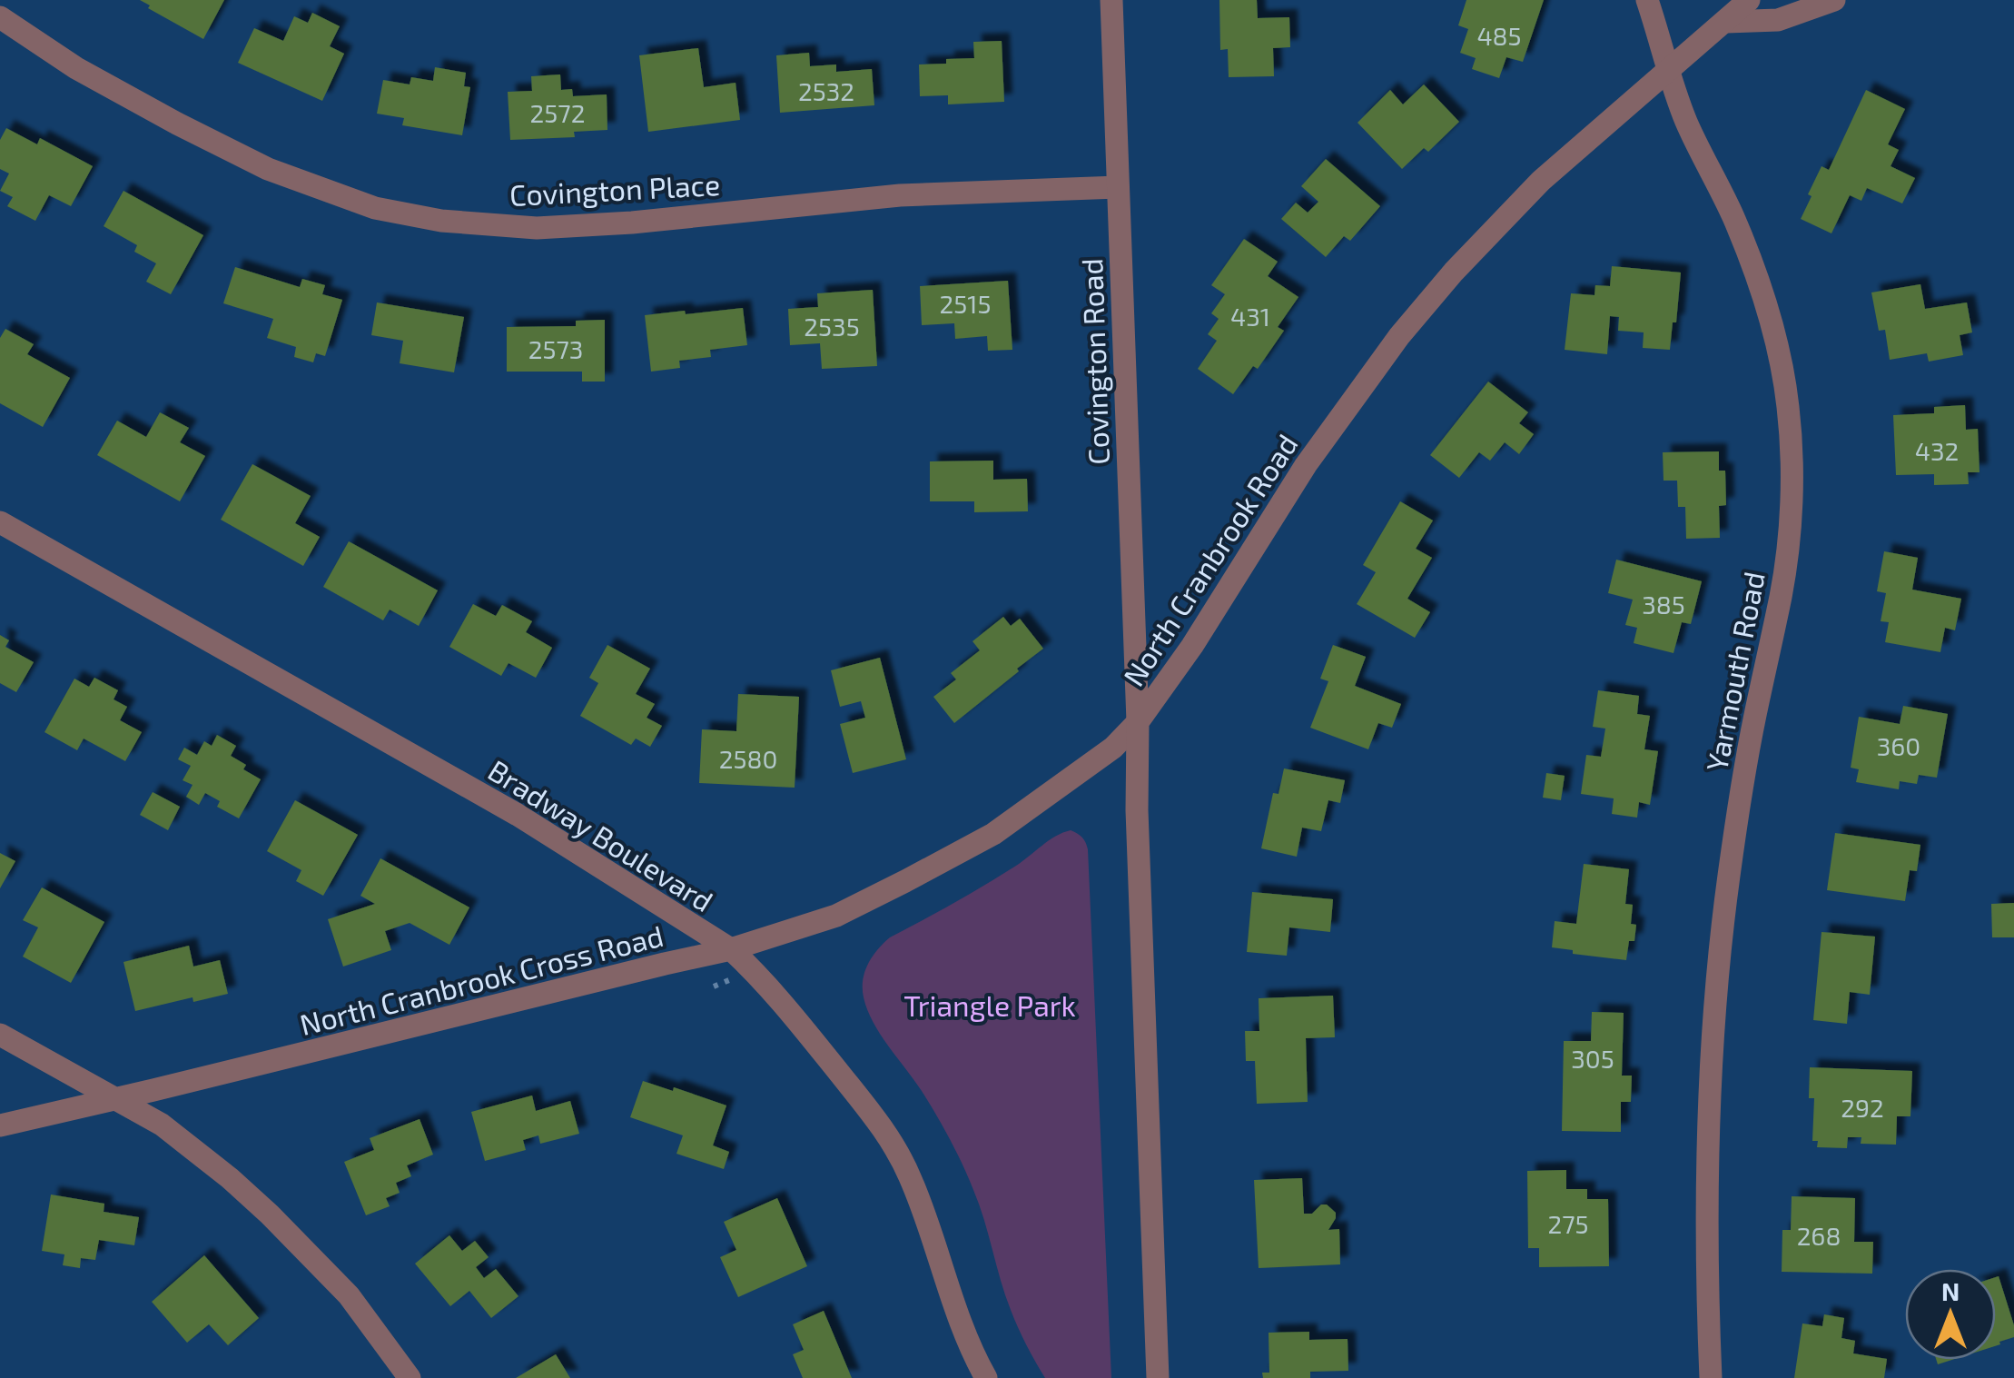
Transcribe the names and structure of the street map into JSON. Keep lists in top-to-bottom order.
{
  "streets": {
    "street": [
      "Covington Place",
      "Covington Road",
      "North Cranbrook Road",
      "Yarmouth Road",
      "Bradway Boulevard",
      "North Cranbrook Cross Road"
    ]
  },
  "crossings": [
    ["Covington Place", "Covington Road"],
    ["Covington Road", "North Cranbrook Road"],
    ["Covington Road", "North Cranbrook Cross Road"],
    ["North Cranbrook Road", "Yarmouth Road"],
    ["North Cranbrook Road", "North Cranbrook Cross Road"],
    ["Bradway Boulevard", "North Cranbrook Cross Road"]
  ],
  "parks": ["Triangle Park"],
  "house_numbers": [
    "485",
    "2532",
    "2572",
    "2515",
    "431",
    "2535",
    "2573",
    "432",
    "385",
    "360",
    "2580",
    "305",
    "292",
    "275",
    "268"
  ],
  "north": "top"
}
